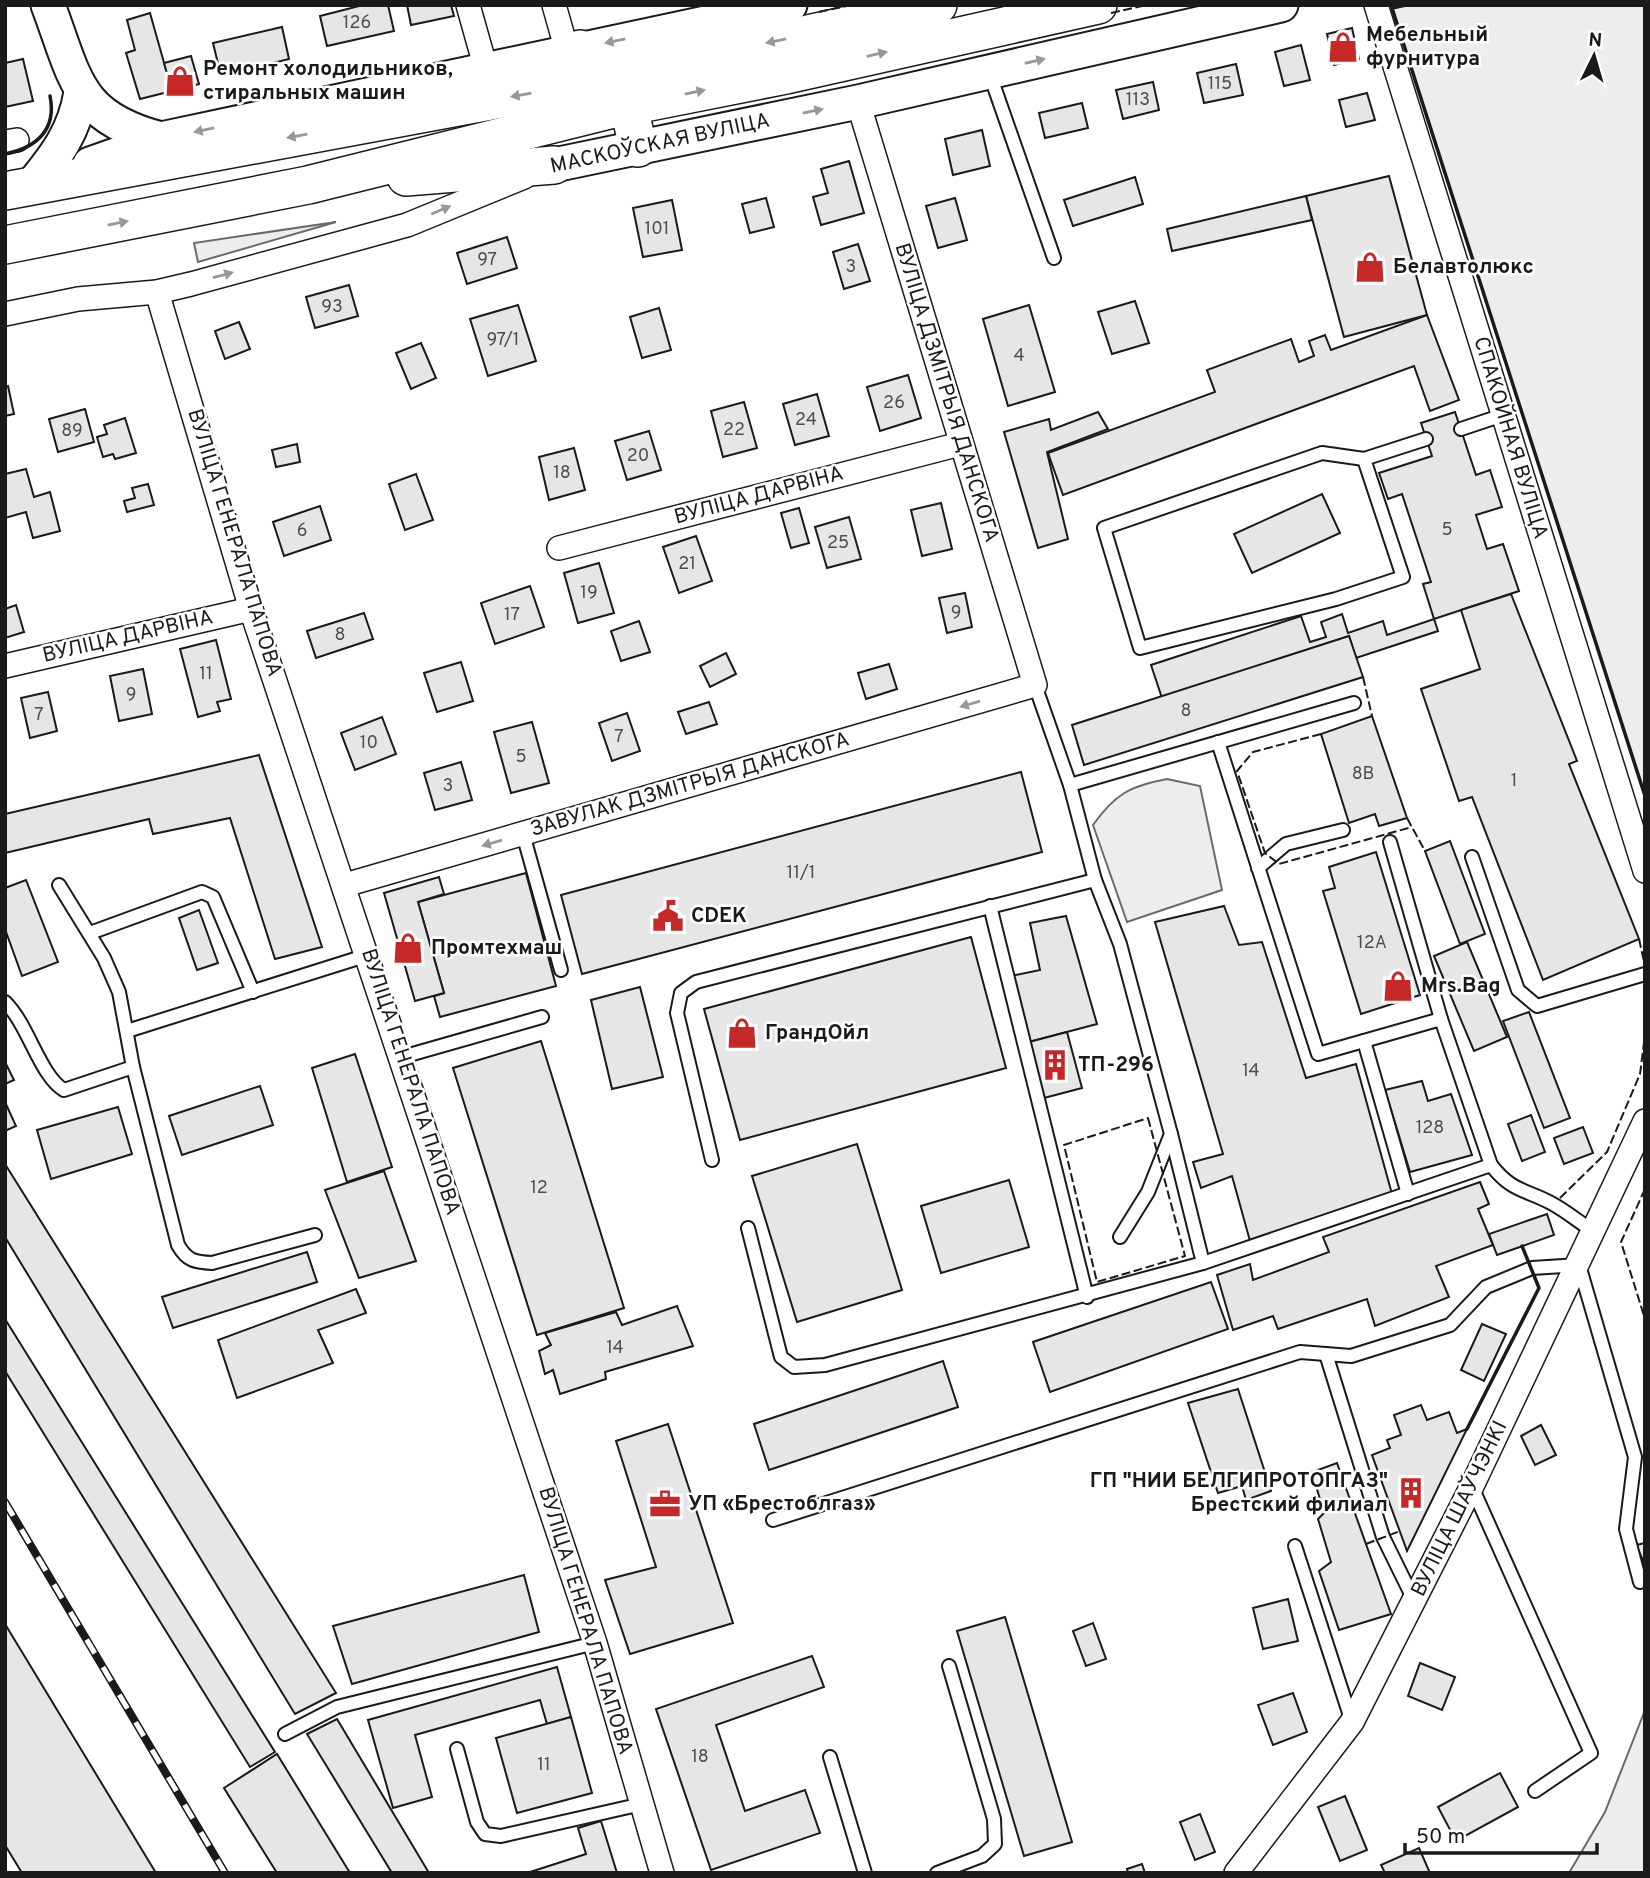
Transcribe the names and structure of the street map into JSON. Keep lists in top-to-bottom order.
{
  "streets": {
    "main road": ["МАСКОЎСКАЯ ВУЛІЦА"],
    "street": [
      "ВУЛІЦА ДЗМІТРЫЯ ДАНСКОГА",
      "СПАКОЙНАЯ ВУЛІЦА",
      "ВУЛІЦА ДАРВІНА",
      "ВУЛІЦА ГЕНЕРАЛА ПАПОВА",
      "ЗАВУЛАК ДЗМІТРЫЯ ДАНСКОГА",
      "ВУЛІЦА ШАЎЧЭНКІ"
    ]
  },
  "crossings": [
    ["МАСКОЎСКАЯ ВУЛІЦА", "ВУЛІЦА ДЗМІТРЫЯ ДАНСКОГА"],
    ["МАСКОЎСКАЯ ВУЛІЦА", "ВУЛІЦА ГЕНЕРАЛА ПАПОВА"],
    ["ВУЛІЦА ДЗМІТРЫЯ ДАНСКОГА", "ВУЛІЦА ДАРВІНА"],
    ["ВУЛІЦА ДЗМІТРЫЯ ДАНСКОГА", "ЗАВУЛАК ДЗМІТРЫЯ ДАНСКОГА"],
    ["ВУЛІЦА ДАРВІНА", "ВУЛІЦА ГЕНЕРАЛА ПАПОВА"],
    ["ВУЛІЦА ГЕНЕРАЛА ПАПОВА", "ЗАВУЛАК ДЗМІТРЫЯ ДАНСКОГА"]
  ],
  "one_way": ["ЗАВУЛАК ДЗМІТРЫЯ ДАНСКОГА"],
  "places": {
    "shop": [
      "Мебельный фурнитура",
      "Ремонт холодильников, стиральных машин",
      "Белавтолюкс",
      "Промтехмаш",
      "Mrs.Bag",
      "ГрандОйл"
    ],
    "public building": ["CDEK"],
    "building": ["ТП-296", "ГП \"НИИ БЕЛГИПРОТОПГАЗ\" Брестский филиал"],
    "office": ["УП «Брестоблгаз»"]
  },
  "house_numbers": [
    "126",
    "115",
    "113",
    "101",
    "97",
    "3",
    "93",
    "97/1",
    "4",
    "26",
    "24",
    "22",
    "89",
    "20",
    "18",
    "5",
    "6",
    "25",
    "21",
    "19",
    "9",
    "17",
    "8",
    "11",
    "9",
    "8",
    "7",
    "7",
    "10",
    "5",
    "8В",
    "1",
    "3",
    "11/1",
    "12А",
    "14",
    "128",
    "12",
    "14",
    "18",
    "11"
  ],
  "scale_bar": "50 m",
  "north": "top"
}
